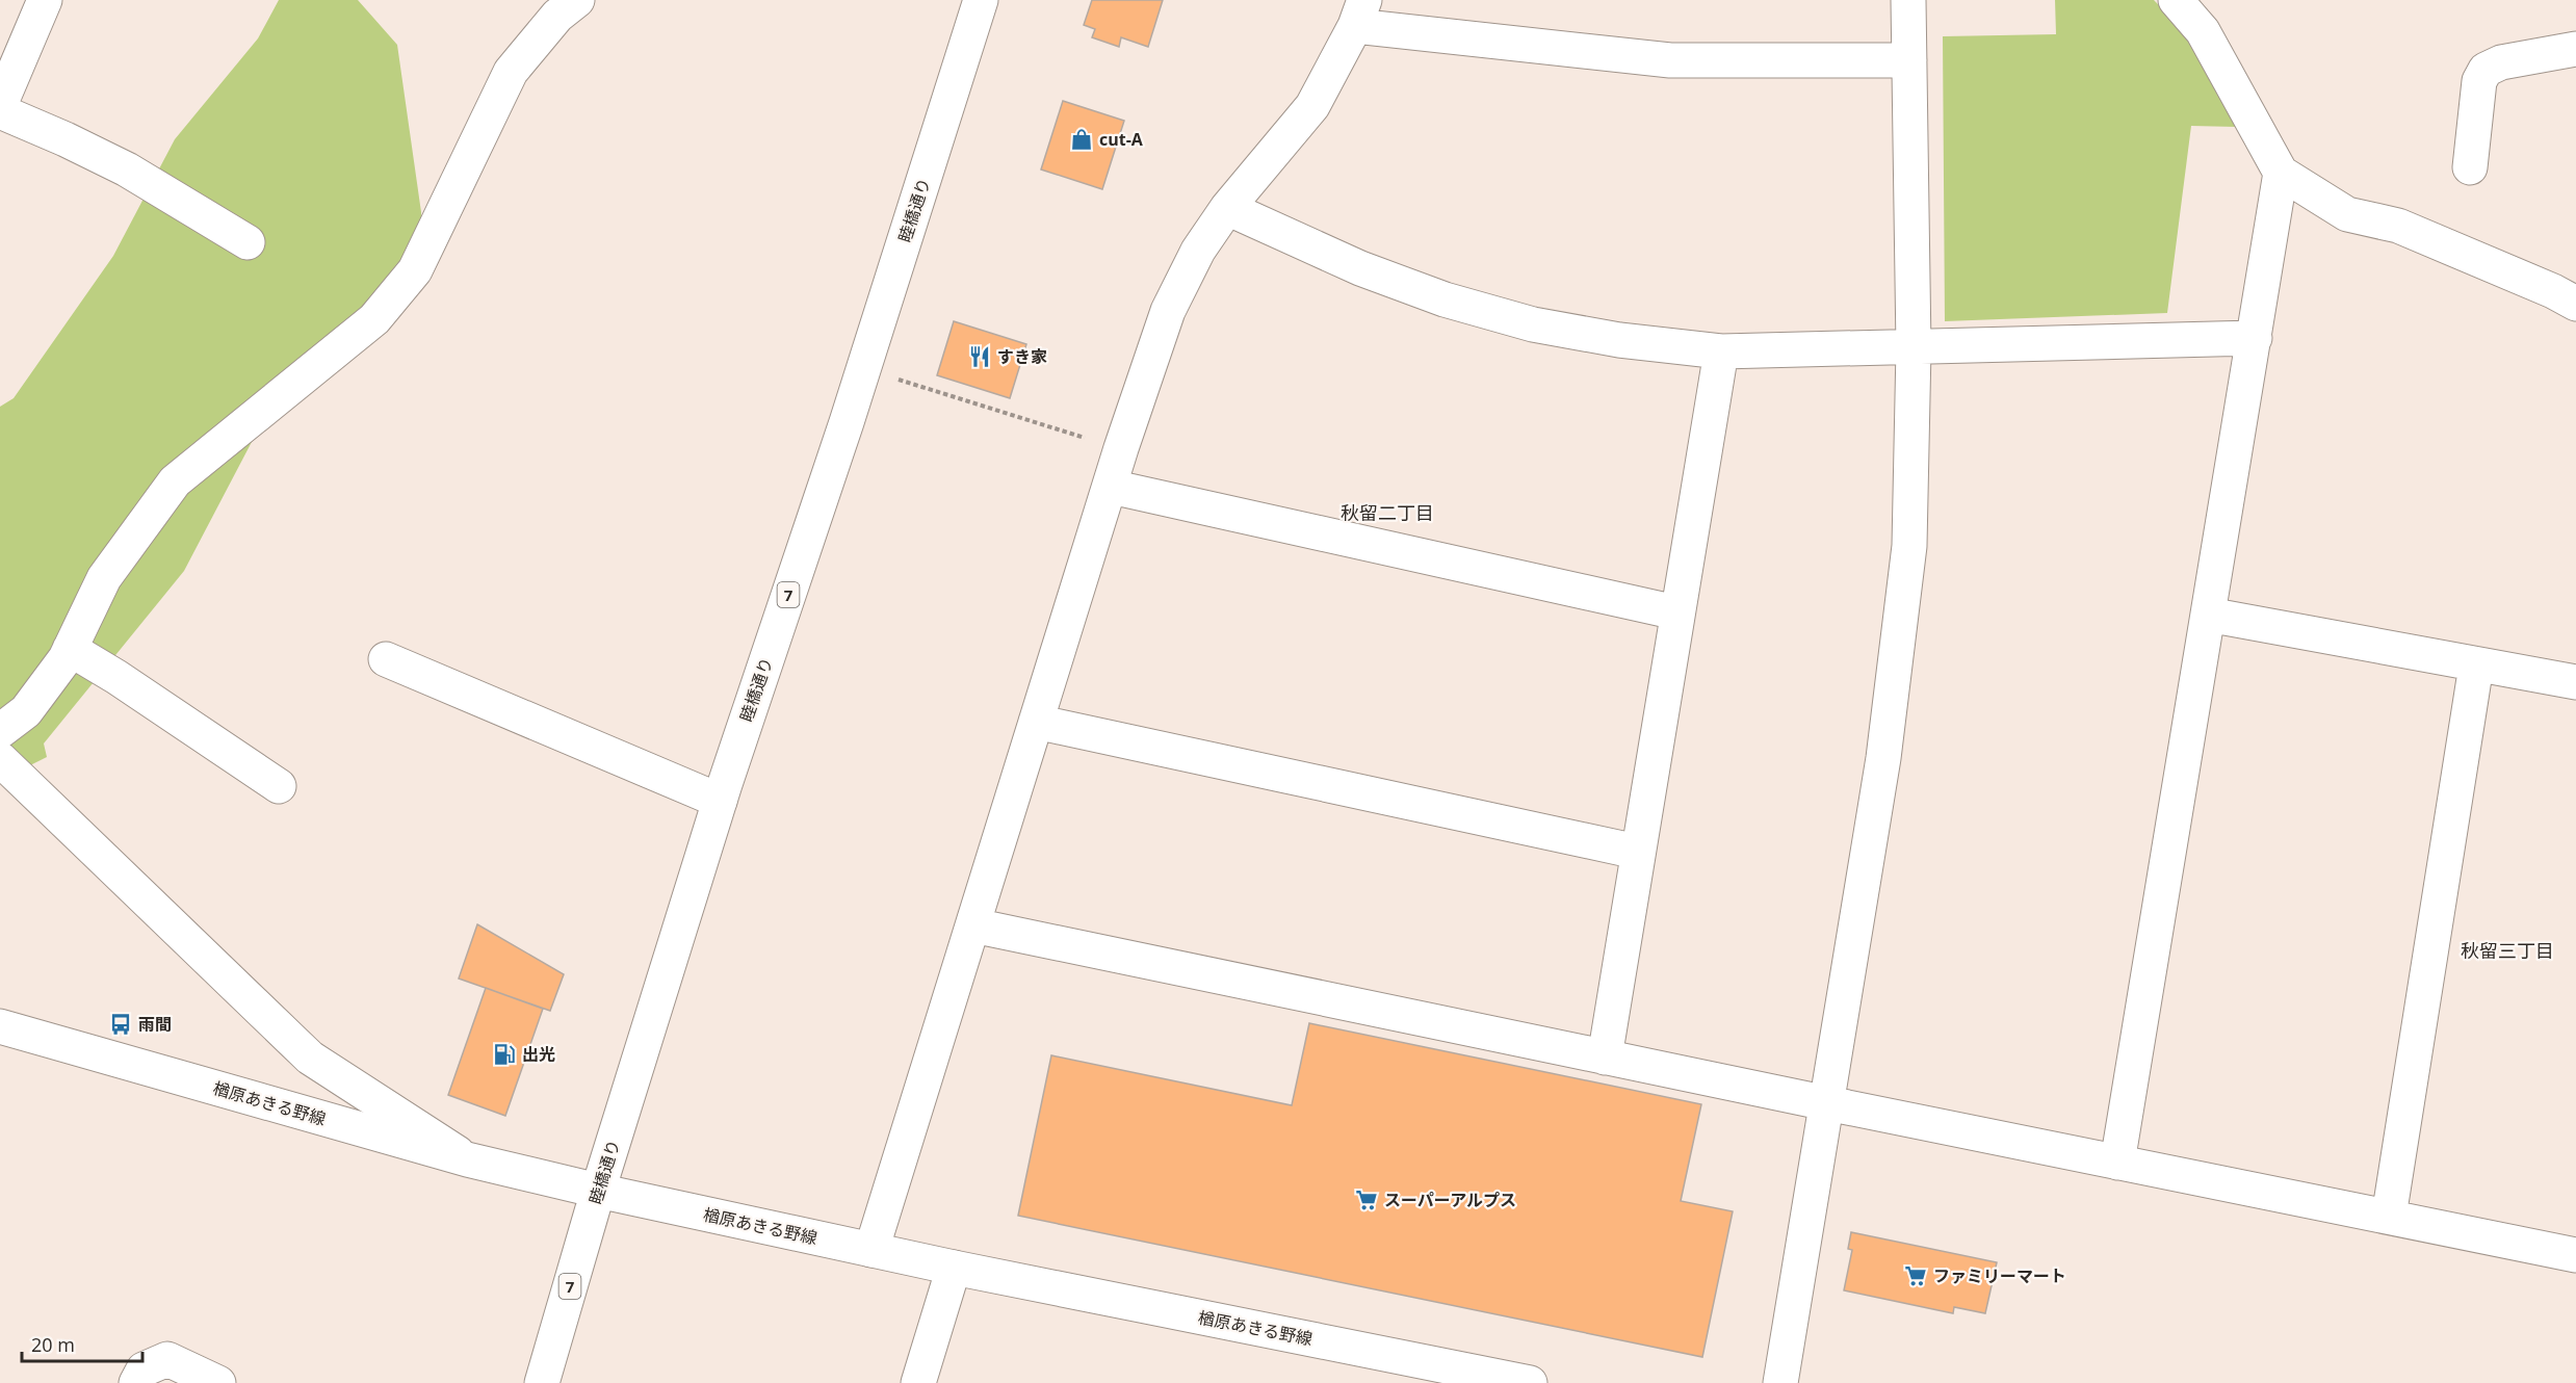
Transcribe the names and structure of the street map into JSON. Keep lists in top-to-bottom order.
{
  "streets": {
    "street": ["睦橋通り", "7", "楢原あきる野線"]
  },
  "crossings": [
    ["睦橋通り", "楢原あきる野線"]
  ],
  "districts": ["秋留二丁目", "秋留三丁目"],
  "places": {
    "shop": ["cut-A"],
    "restaurant": ["すき家"],
    "bus stop": ["雨間"],
    "fuel station": ["出光"],
    "supermarket": ["スーパーアルプス", "ファミリーマート"]
  },
  "scale_bar": "20 m"
}
